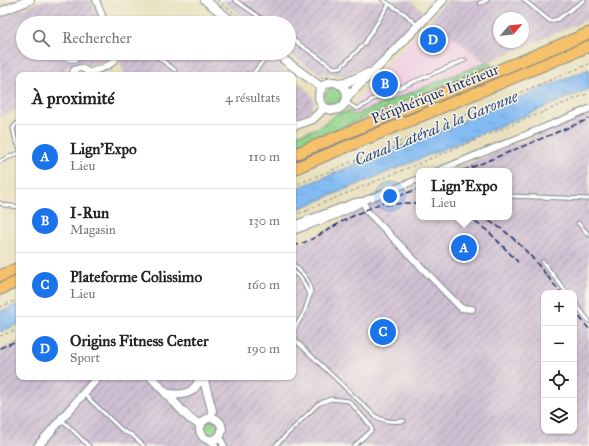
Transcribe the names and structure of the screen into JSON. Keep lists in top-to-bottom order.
{
  "streets": {
    "highway": ["Périphérique Intérieur"]
  },
  "water": ["Canal Latéral à la Garonne"],
  "north": "top right",
  "page": {
    "search": "Rechercher",
    "pins": [
      "D",
      "B",
      "A",
      "C"
    ],
    "heading": ["À proximité", "4 résultats"],
    "list": [
      {
        "mark": "A",
        "name": "Lign'Expo",
        "note": "Lieu",
        "value": "110 m"
      },
      {
        "mark": "B",
        "name": "I-Run",
        "note": "Magasin",
        "value": "130 m"
      },
      {
        "mark": "C",
        "name": "Plateforme Colissimo",
        "note": "Lieu",
        "value": "160 m"
      },
      {
        "mark": "D",
        "name": "Origins Fitness Center",
        "note": "Sport",
        "value": "190 m"
      }
    ],
    "popup": ["Lign'Expo", "Lieu"],
    "map_buttons": ["+", "−"]
  }
}
